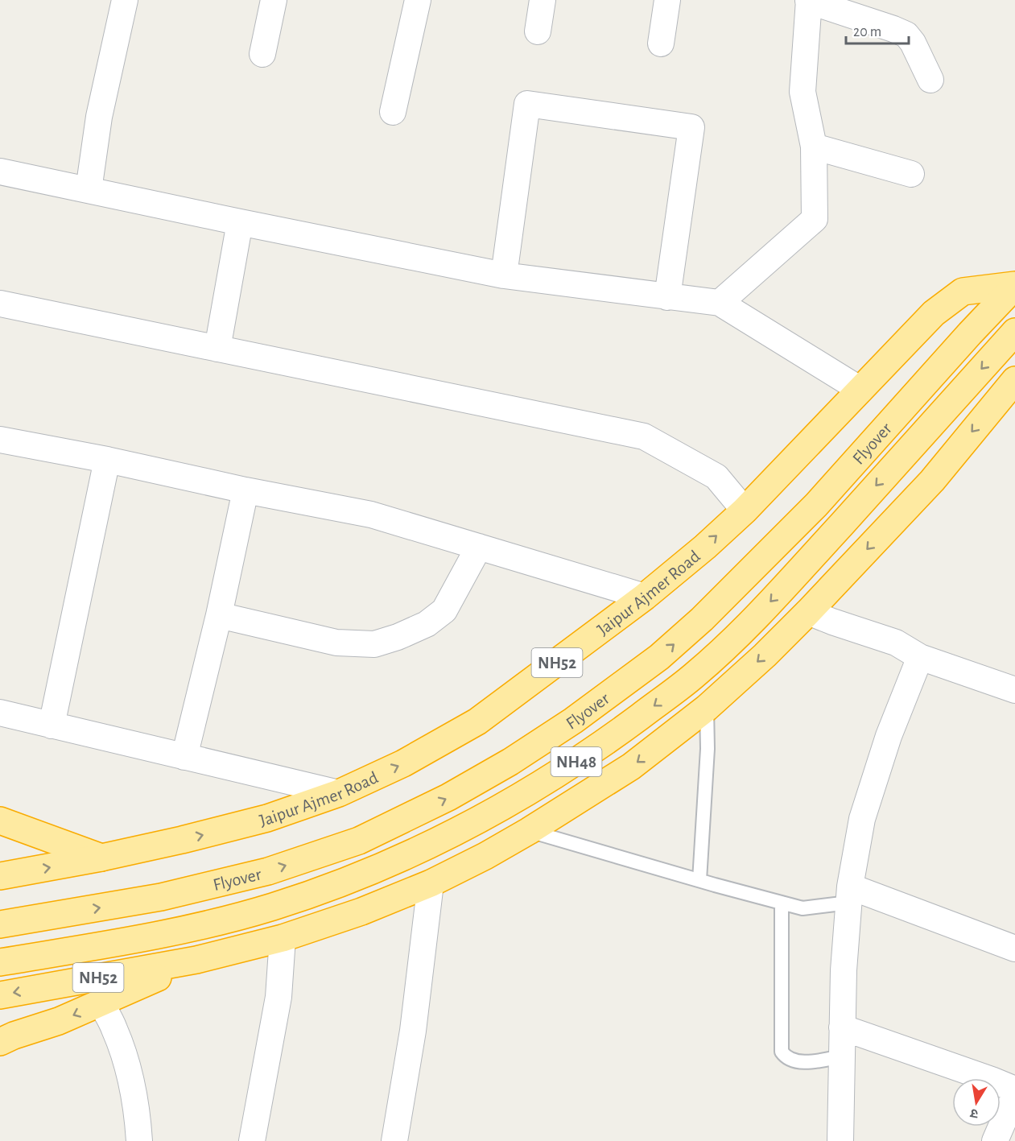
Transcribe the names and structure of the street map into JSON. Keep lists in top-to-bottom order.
{
  "streets": {
    "highway": [
      "Flyover",
      "Jaipur Ajmer Road",
      "NH52",
      "NH48"
    ]
  },
  "crossings": [
    ["Flyover", "Jaipur Ajmer Road"]
  ],
  "scale_bar": "20 m",
  "north": "bottom"
}
